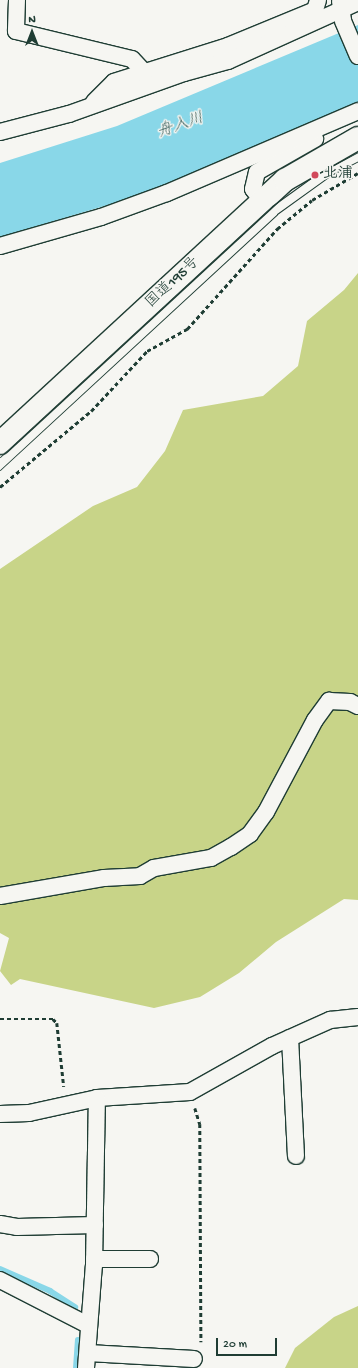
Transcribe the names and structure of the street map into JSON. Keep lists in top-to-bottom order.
{
  "streets": {
    "highway": ["国道195号"]
  },
  "water": ["舟入川"],
  "places": ["北浦"],
  "scale_bar": "20 m",
  "north": "top"
}
